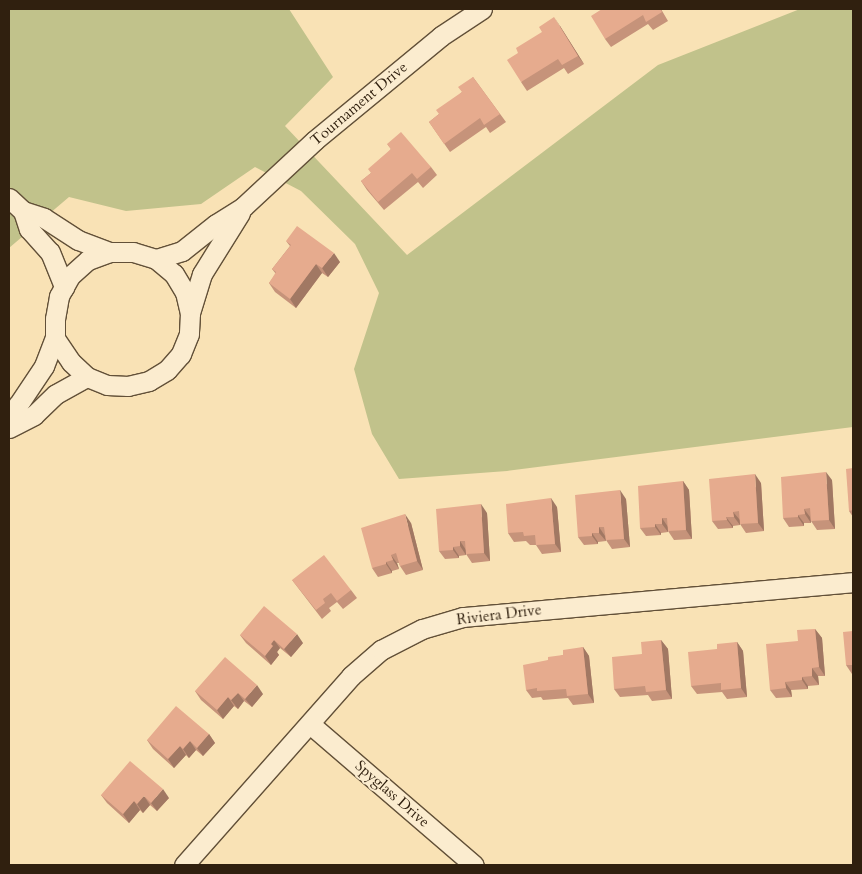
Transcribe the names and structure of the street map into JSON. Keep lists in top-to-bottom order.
{
  "streets": {
    "street": ["Tournament Drive", "Riviera Drive", "Spyglass Drive"]
  },
  "crossings": [
    ["Riviera Drive", "Spyglass Drive"]
  ]
}
